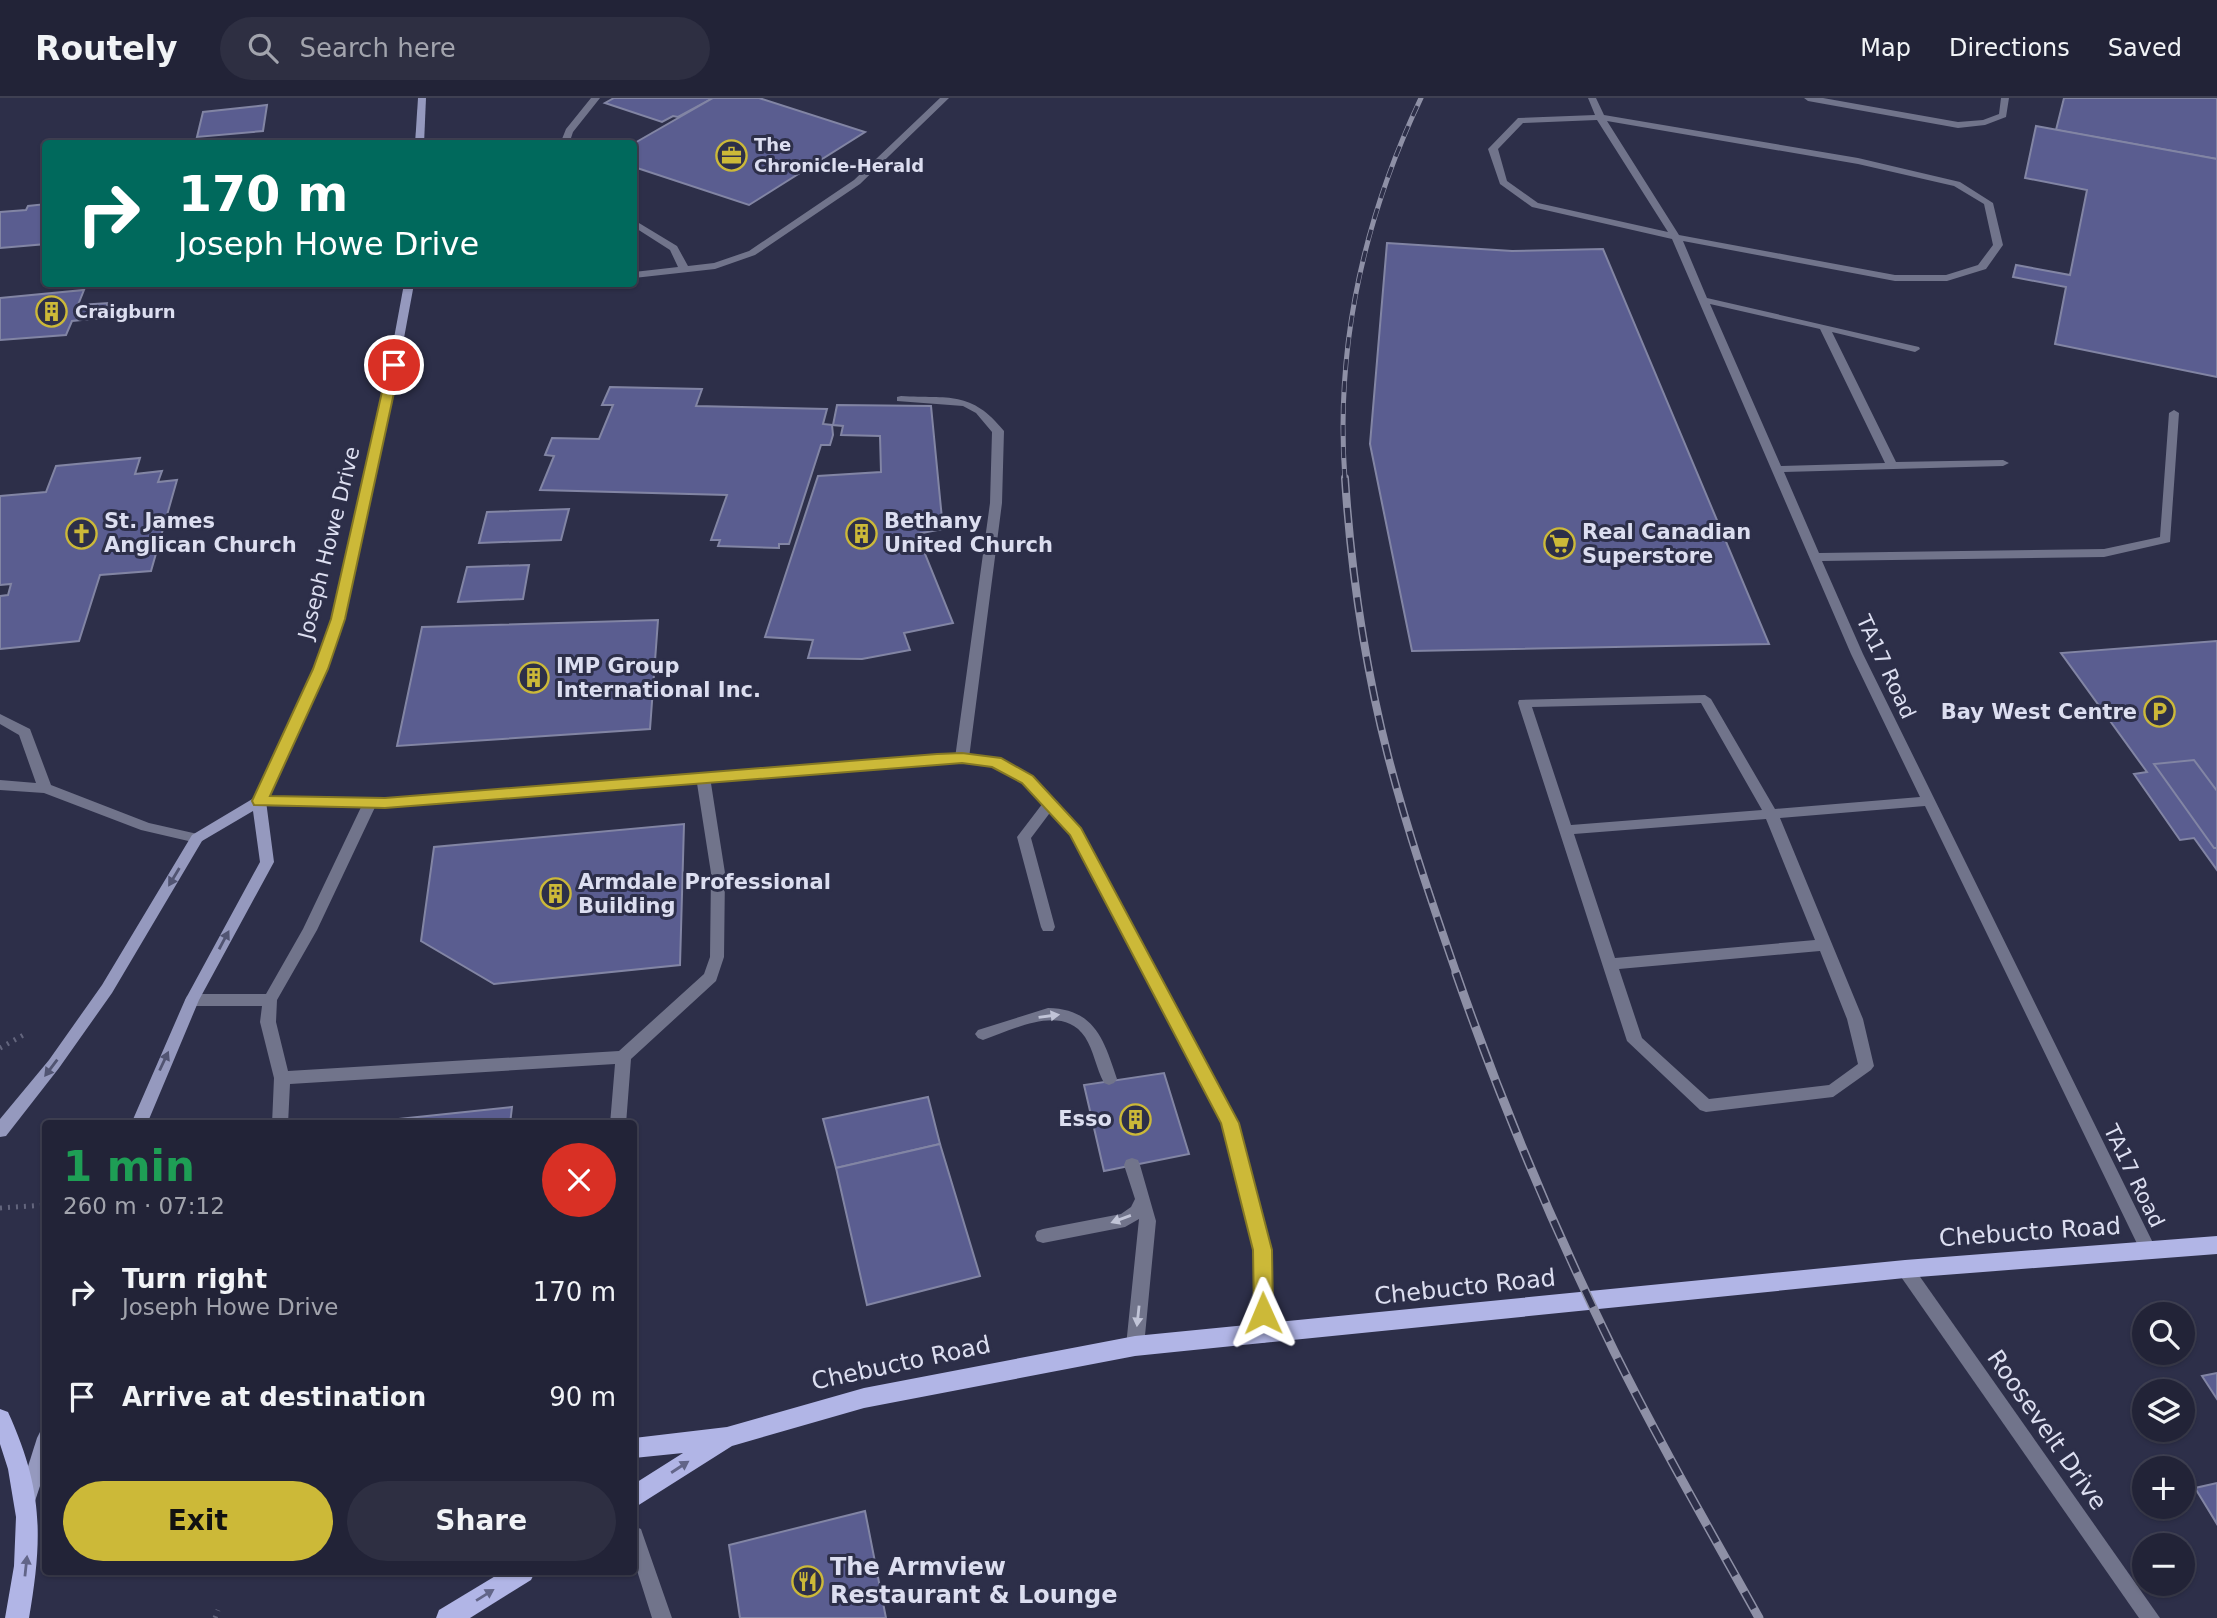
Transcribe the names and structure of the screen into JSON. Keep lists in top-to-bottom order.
{
  "streets": {
    "main road": ["Joseph Howe Drive", "Chebucto Road"],
    "street": ["TA17 Road", "Roosevelt Drive"]
  },
  "crossings": [
    ["TA17 Road", "Chebucto Road"],
    ["Chebucto Road", "Roosevelt Drive"]
  ],
  "places": {
    "office": ["The Chronicle-Herald"],
    "building": [
      "Craigburn",
      "Bethany United Church",
      "IMP Group International Inc.",
      "Armdale Professional Building",
      "Esso"
    ],
    "church": ["St. James Anglican Church"],
    "supermarket": ["Real Canadian Superstore"],
    "parking": ["Bay West Centre"],
    "restaurant": ["The Armview Restaurant & Lounge"]
  },
  "page": {
    "header": "Routely",
    "search": "Search here",
    "nav": ["Map", "Directions", "Saved"],
    "turn": ["170 m", "Joseph Howe Drive"],
    "heading": ["1 min", "260 m · 07:12"],
    "list": [
      {
        "name": "Turn right",
        "note": "Joseph Howe Drive",
        "value": "170 m"
      },
      {
        "name": "Arrive at destination",
        "value": "90 m"
      }
    ],
    "map_buttons": ["+", "−"],
    "buttons": ["Exit", "Share"]
  }
}
